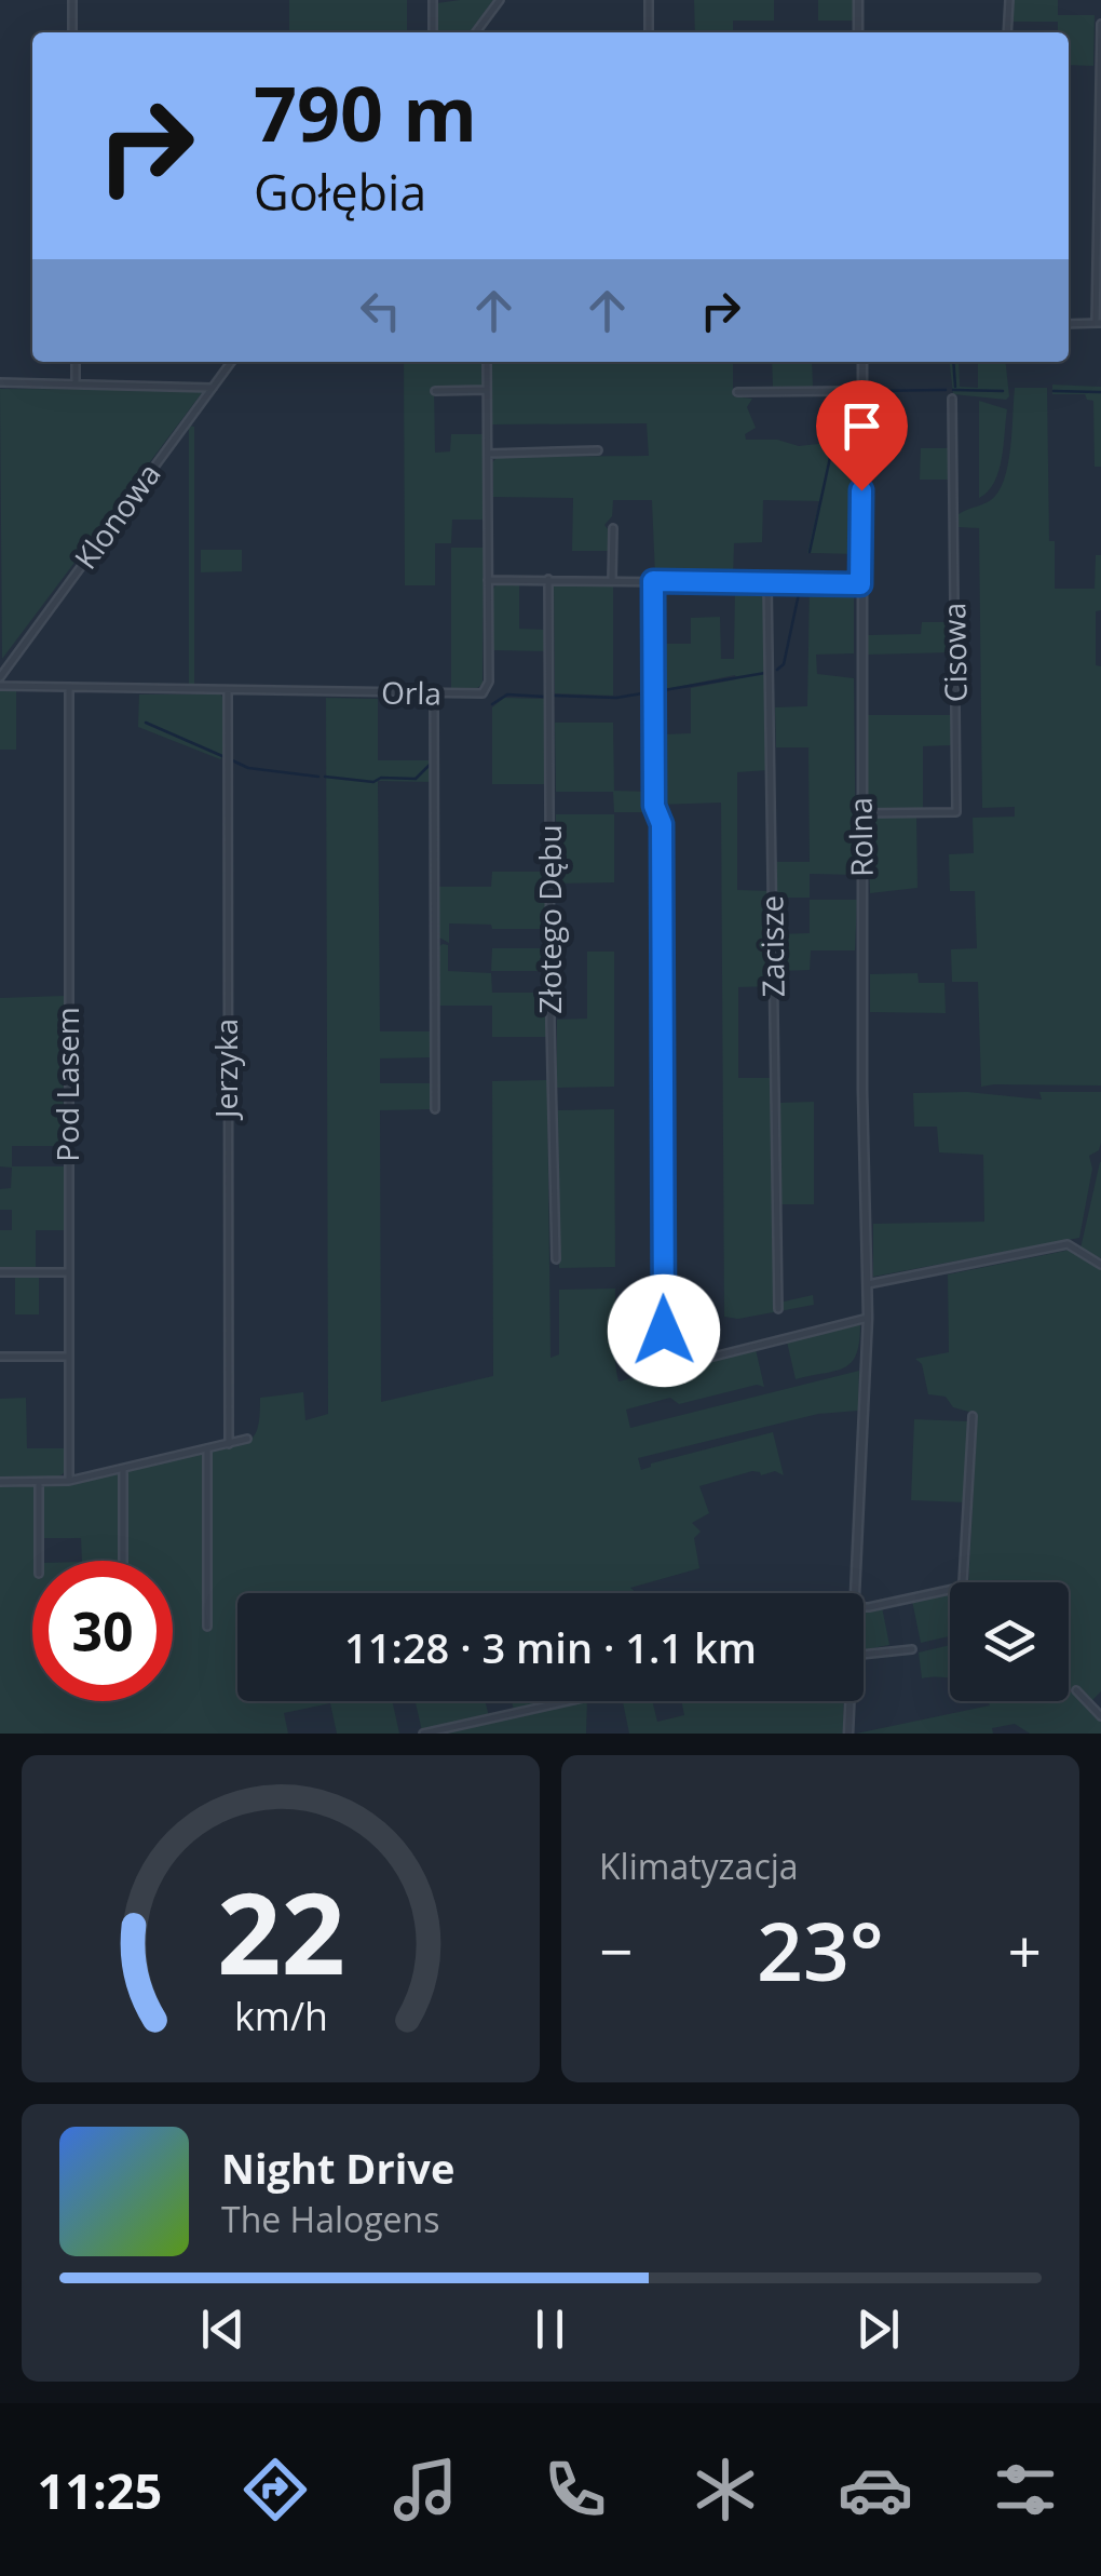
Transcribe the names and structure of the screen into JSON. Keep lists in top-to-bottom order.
{
  "streets": {
    "street": [
      "Klonowa",
      "Cisowa",
      "Orla",
      "Rolna",
      "Złotego Dębu",
      "Zacisze",
      "Jerzyka",
      "Pod Lasem"
    ]
  },
  "crossings": [
    ["Cisowa", "Rolna"],
    ["Orla", "Jerzyka"],
    ["Orla", "Pod Lasem"]
  ],
  "page": {
    "turn": ["790 m", "Gołębia"],
    "limit": "30",
    "trip": "11:28 · 3 min · 1.1 km",
    "tile": "Klimatyzacja",
    "heat": ["−", "23°", "+"],
    "song": ["Night Drive", "The Halogens"],
    "tabs": "11:25",
    "gauge": ["22", "km/h"]
  }
}
